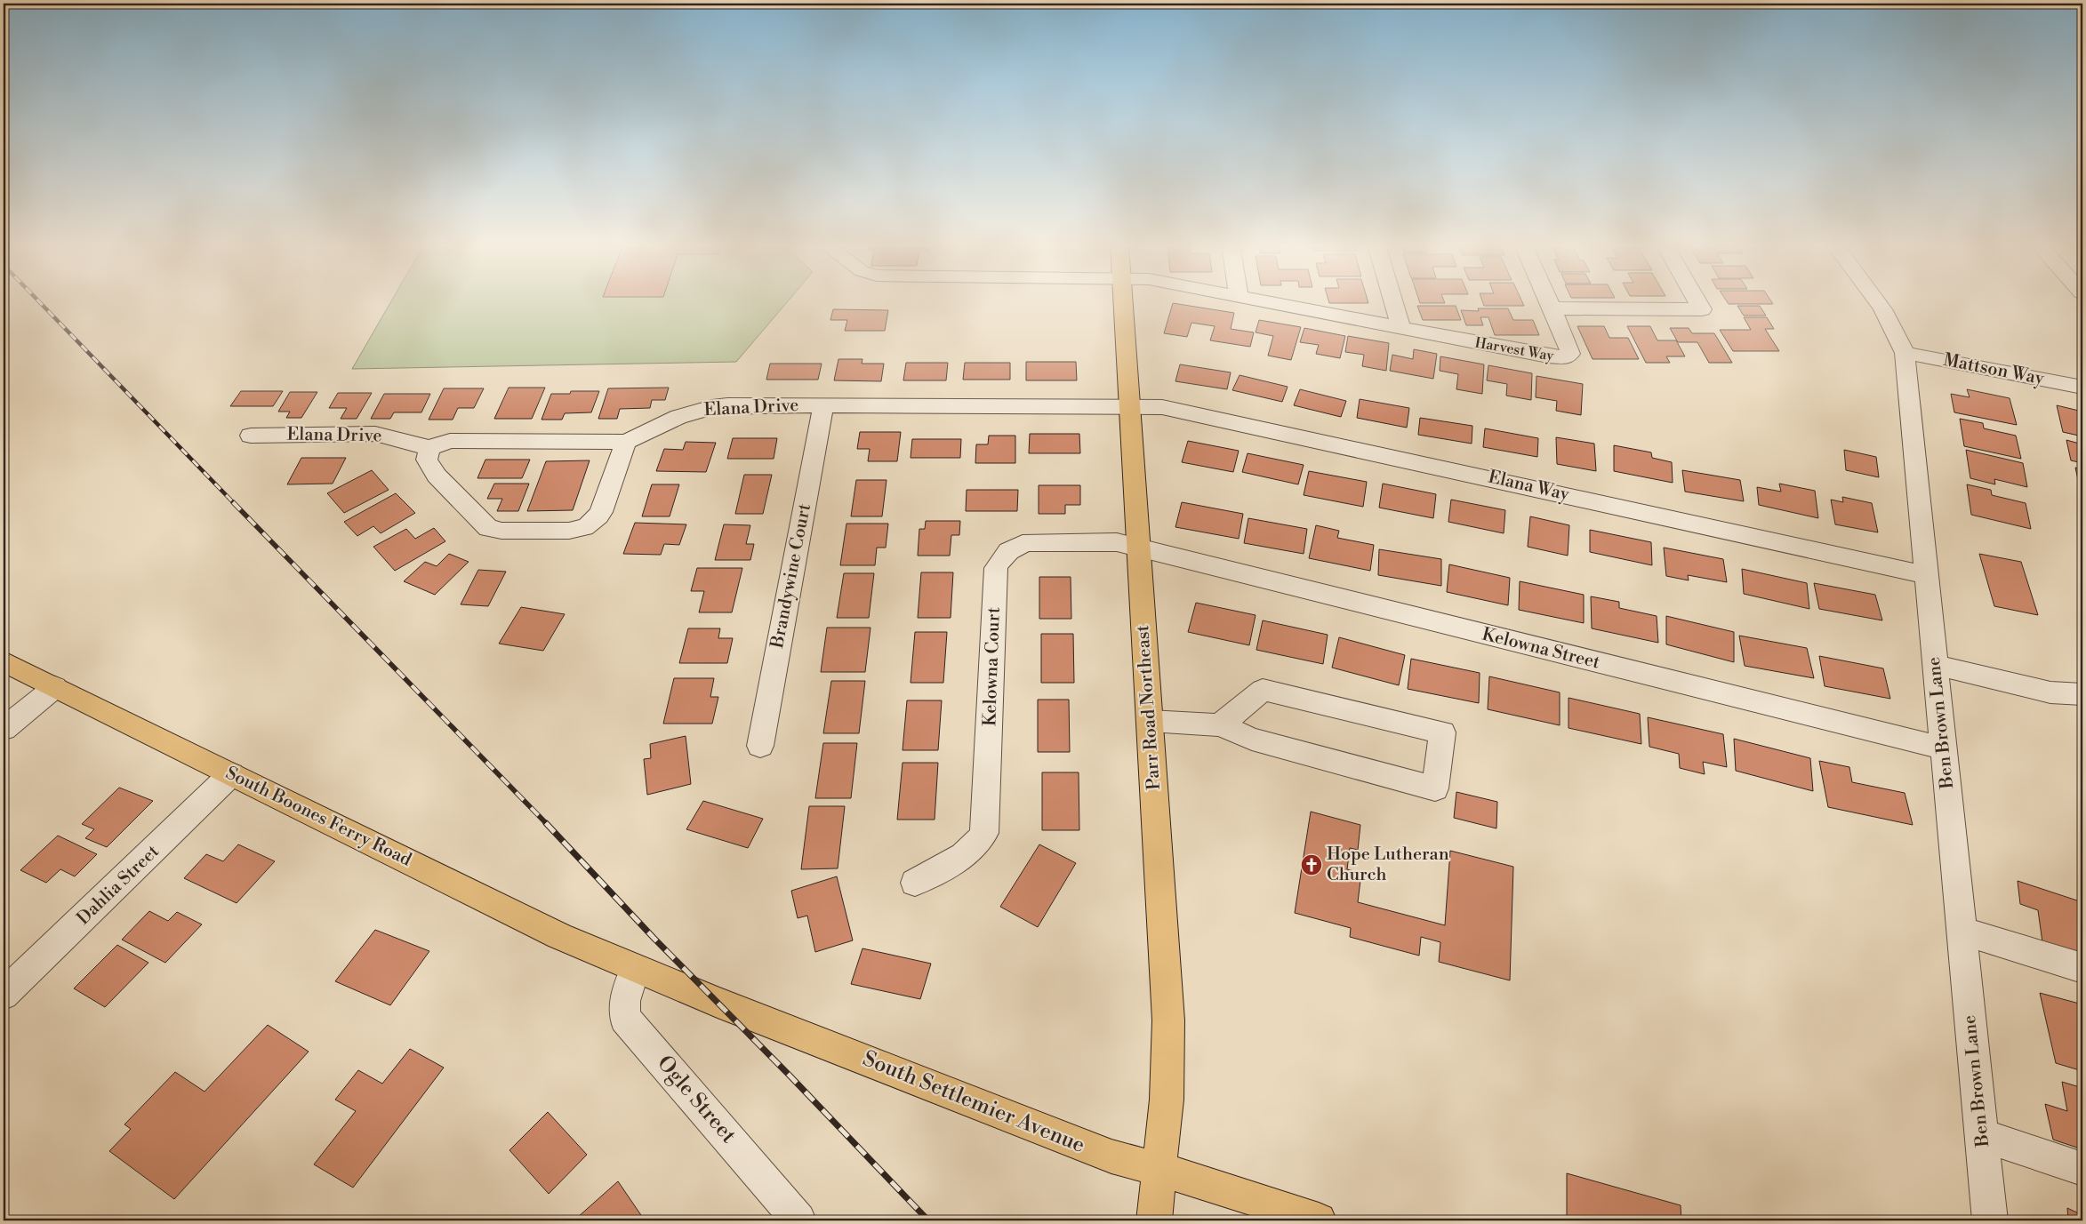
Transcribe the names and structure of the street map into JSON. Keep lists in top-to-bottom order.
{
  "streets": {
    "main road": ["Parr Road Northeast", "South Boones Ferry Road", "South Settlemier Avenue"],
    "street": [
      "Harvest Way",
      "Mattson Way",
      "Elana Drive",
      "Elana Way",
      "Brandywine Court",
      "Kelowna Street",
      "Kelowna Court",
      "Ben Brown Lane",
      "Dahlia Street",
      "Ogle Street"
    ]
  },
  "crossings": [
    ["Mattson Way", "Ben Brown Lane"],
    ["Elana Drive", "Elana Way"],
    ["Elana Drive", "Brandywine Court"],
    ["Elana Drive", "Parr Road Northeast"],
    ["Elana Way", "Parr Road Northeast"],
    ["Elana Way", "Ben Brown Lane"],
    ["Kelowna Street", "Kelowna Court"],
    ["Kelowna Street", "Parr Road Northeast"],
    ["Kelowna Street", "Ben Brown Lane"],
    ["Kelowna Court", "Parr Road Northeast"],
    ["Parr Road Northeast", "South Settlemier Avenue"],
    ["South Boones Ferry Road", "Dahlia Street"],
    ["South Boones Ferry Road", "Ogle Street"],
    ["South Boones Ferry Road", "South Settlemier Avenue"],
    ["Ogle Street", "South Settlemier Avenue"]
  ],
  "places": {
    "church": ["Hope Lutheran Church"]
  }
}
